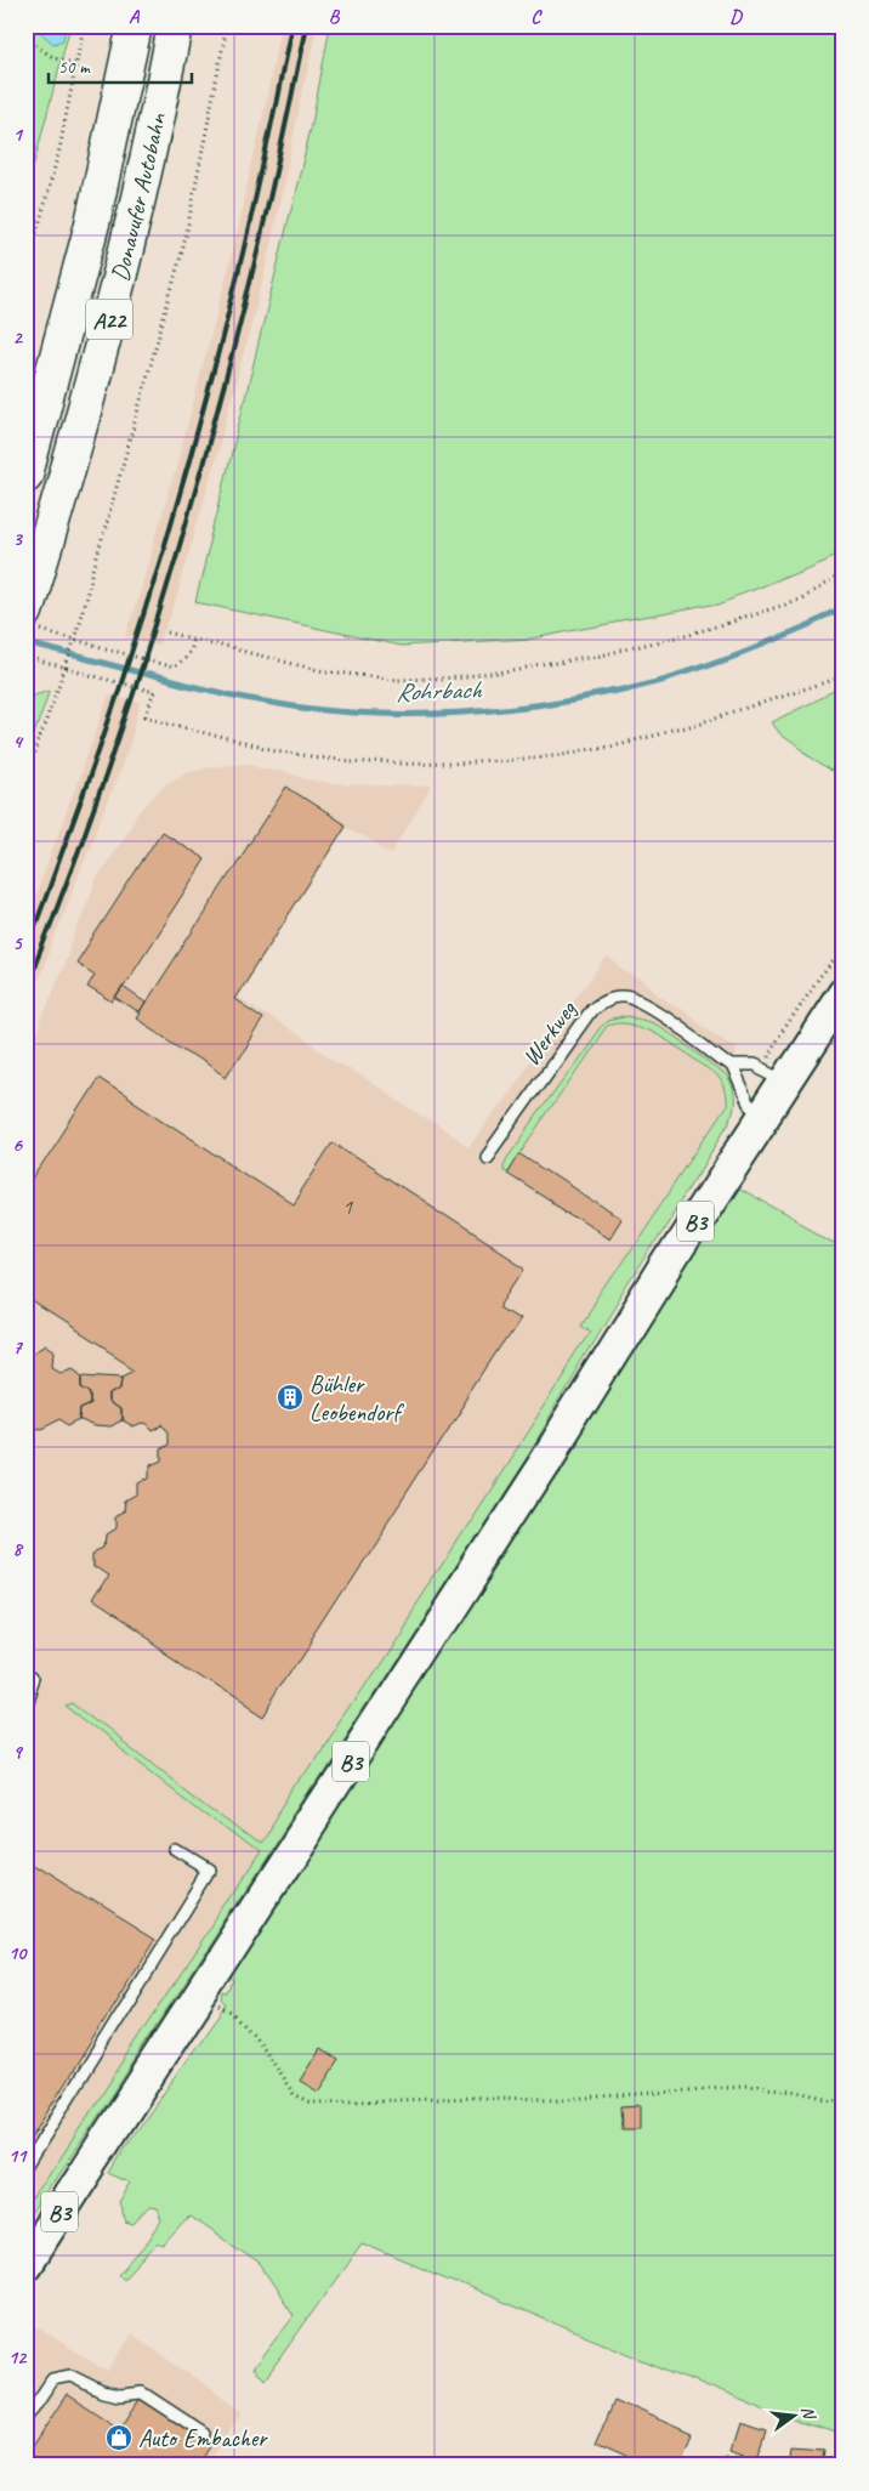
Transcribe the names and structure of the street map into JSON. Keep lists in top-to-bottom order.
{
  "streets": {
    "highway": ["Donauufer Autobahn", "A22"],
    "main road": ["B3"],
    "lane": ["Werkweg"]
  },
  "water": ["Rohrbach"],
  "places": {
    "building": ["Bühler Leobendorf"],
    "shop": ["Auto Embacher"]
  },
  "house_numbers": ["1"],
  "scale_bar": "50 m",
  "north": "right",
  "grid": {
    "columns": [
      "A",
      "B",
      "C",
      "D"
    ],
    "rows": [
      "1",
      "2",
      "3",
      "4",
      "5",
      "6",
      "7",
      "8",
      "9",
      "10",
      "11",
      "12"
    ]
  }
}
